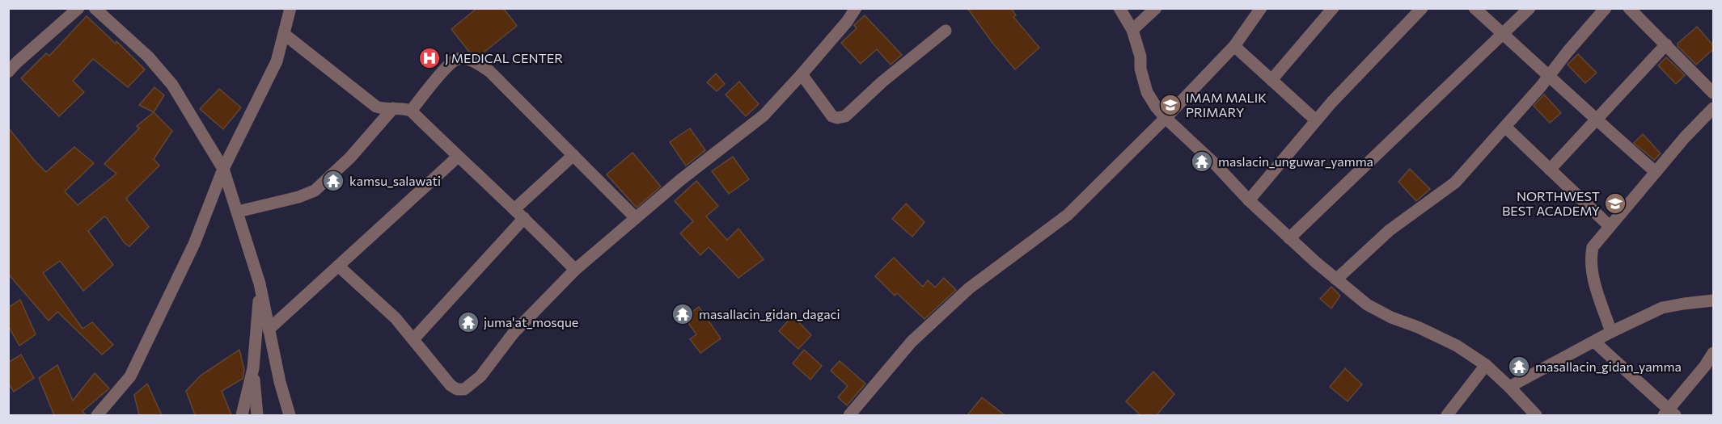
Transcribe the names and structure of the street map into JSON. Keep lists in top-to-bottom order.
{
  "places": {
    "hospital": ["J MEDICAL CENTER"],
    "school or university": ["IMAM MALIK PRIMARY", "NORTHWEST BEST ACADEMY"],
    "temple": [
      "maslacin_unguwar_yamma",
      "kamsu_salawati",
      "masallacin_gidan_dagaci",
      "juma'at_mosque",
      "masallacin_gidan_yamma"
    ]
  }
}
